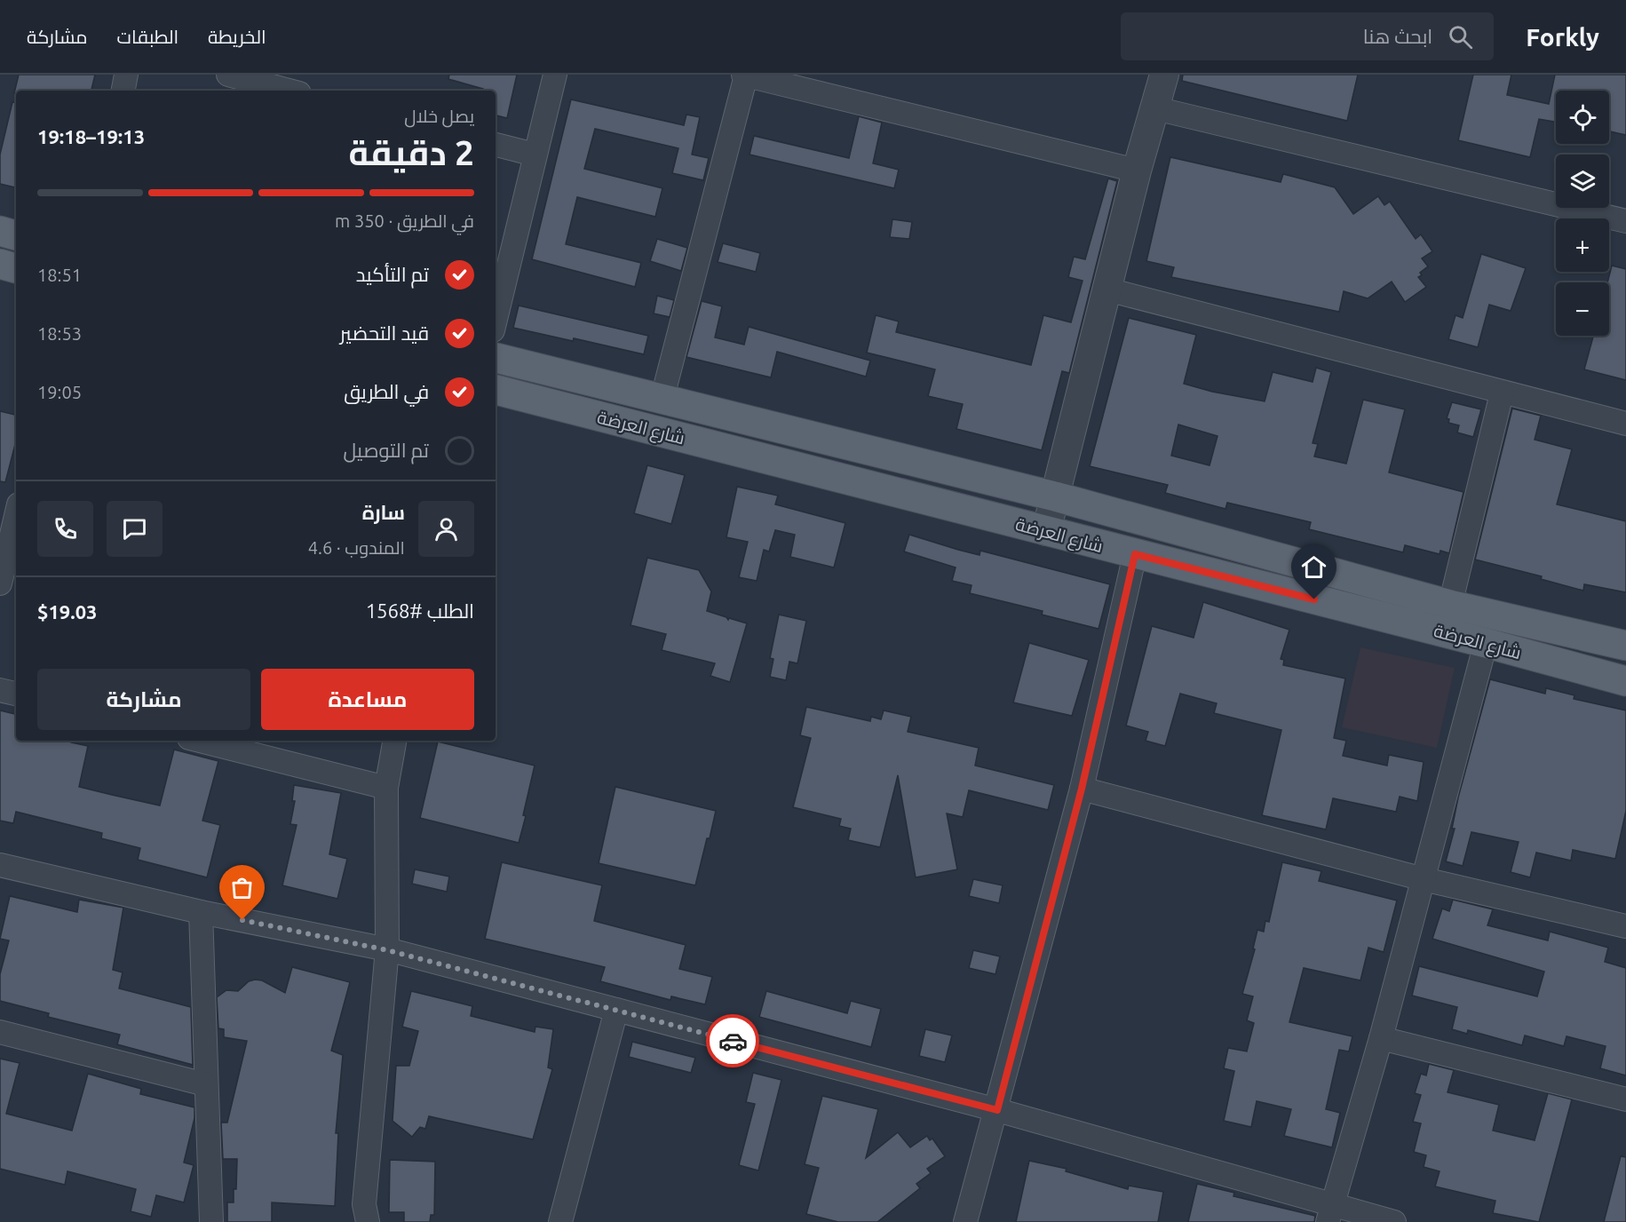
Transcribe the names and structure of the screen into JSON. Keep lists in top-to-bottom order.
{
  "streets": {
    "main road": ["شارع العرضة"]
  },
  "page": {
    "header": "Forkly",
    "search": "ابحث هنا",
    "nav": ["الخريطة", "الطبقات", "مشاركة"],
    "map_buttons": ["+", "−"],
    "heading": ["2 دقيقة", "يصل خلال", "19:13–19:18"],
    "panel": [
      "سارة",
      "المندوب · 4.6",
      "الطلب #1568",
      "$19.03"
    ],
    "bar": "في الطريق · 350 m",
    "list": [
      ["تم التأكيد", "18:51"],
      ["قيد التحضير", "18:53"],
      ["في الطريق", "19:05"],
      "تم التوصيل"
    ],
    "buttons": ["مساعدة", "مشاركة"]
  }
}
